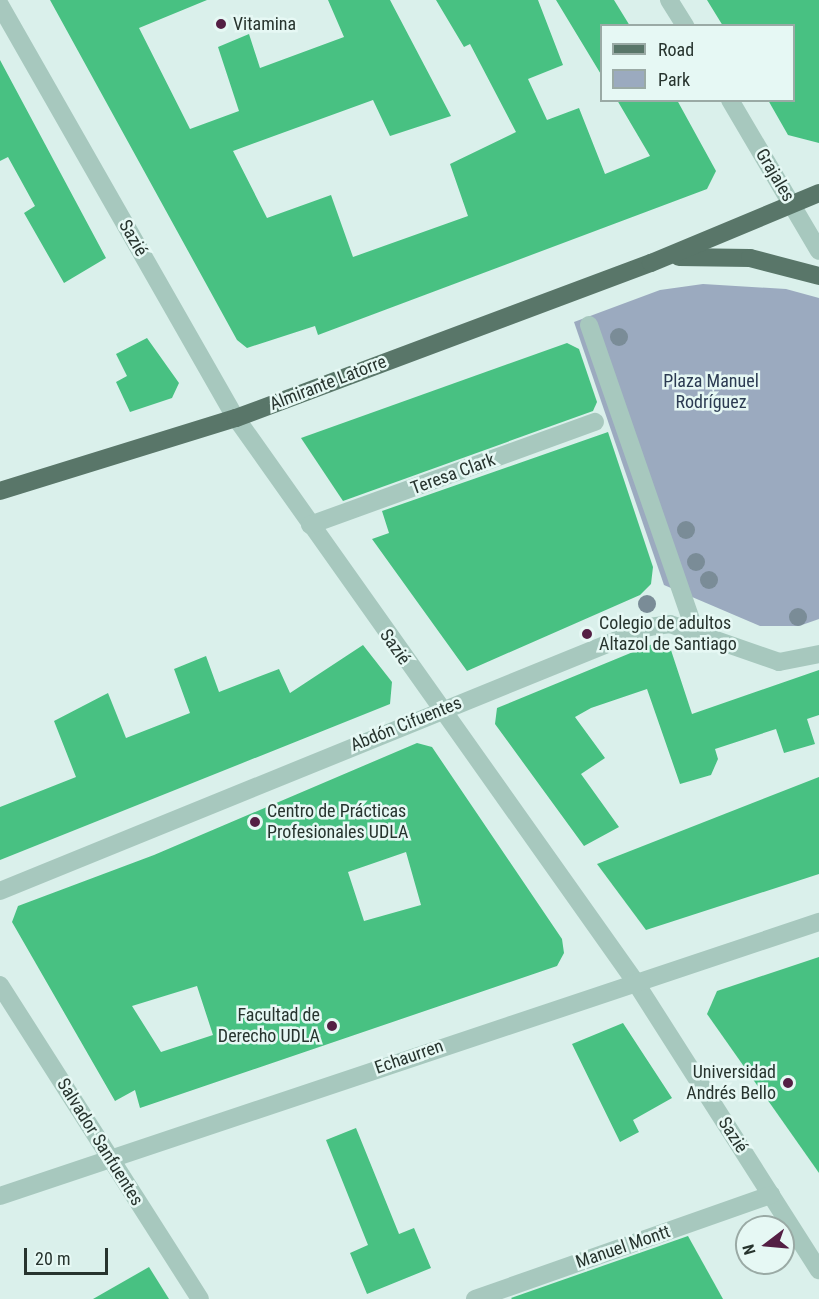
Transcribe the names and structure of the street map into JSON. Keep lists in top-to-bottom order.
{
  "streets": {
    "main road": ["Almirante Latorre"],
    "street": [
      "Grajales",
      "Sazié",
      "Teresa Clark",
      "Abdón Cifuentes",
      "Echaurren",
      "Salvador Sanfuentes",
      "Manuel Montt"
    ]
  },
  "crossings": [
    ["Grajales", "Almirante Latorre"],
    ["Sazié", "Almirante Latorre"],
    ["Sazié", "Teresa Clark"],
    ["Sazié", "Abdón Cifuentes"],
    ["Sazié", "Echaurren"],
    ["Sazié", "Manuel Montt"],
    ["Echaurren", "Salvador Sanfuentes"]
  ],
  "parks": ["Plaza Manuel Rodríguez"],
  "places": [
    "Vitamina",
    "Colegio de adultos Altazol de Santiago",
    "Centro de Prácticas Profesionales UDLA",
    "Facultad de Derecho UDLA",
    "Universidad Andrés Bello"
  ],
  "legend": ["Road", "Park"],
  "scale_bar": "20 m",
  "north": "left"
}
